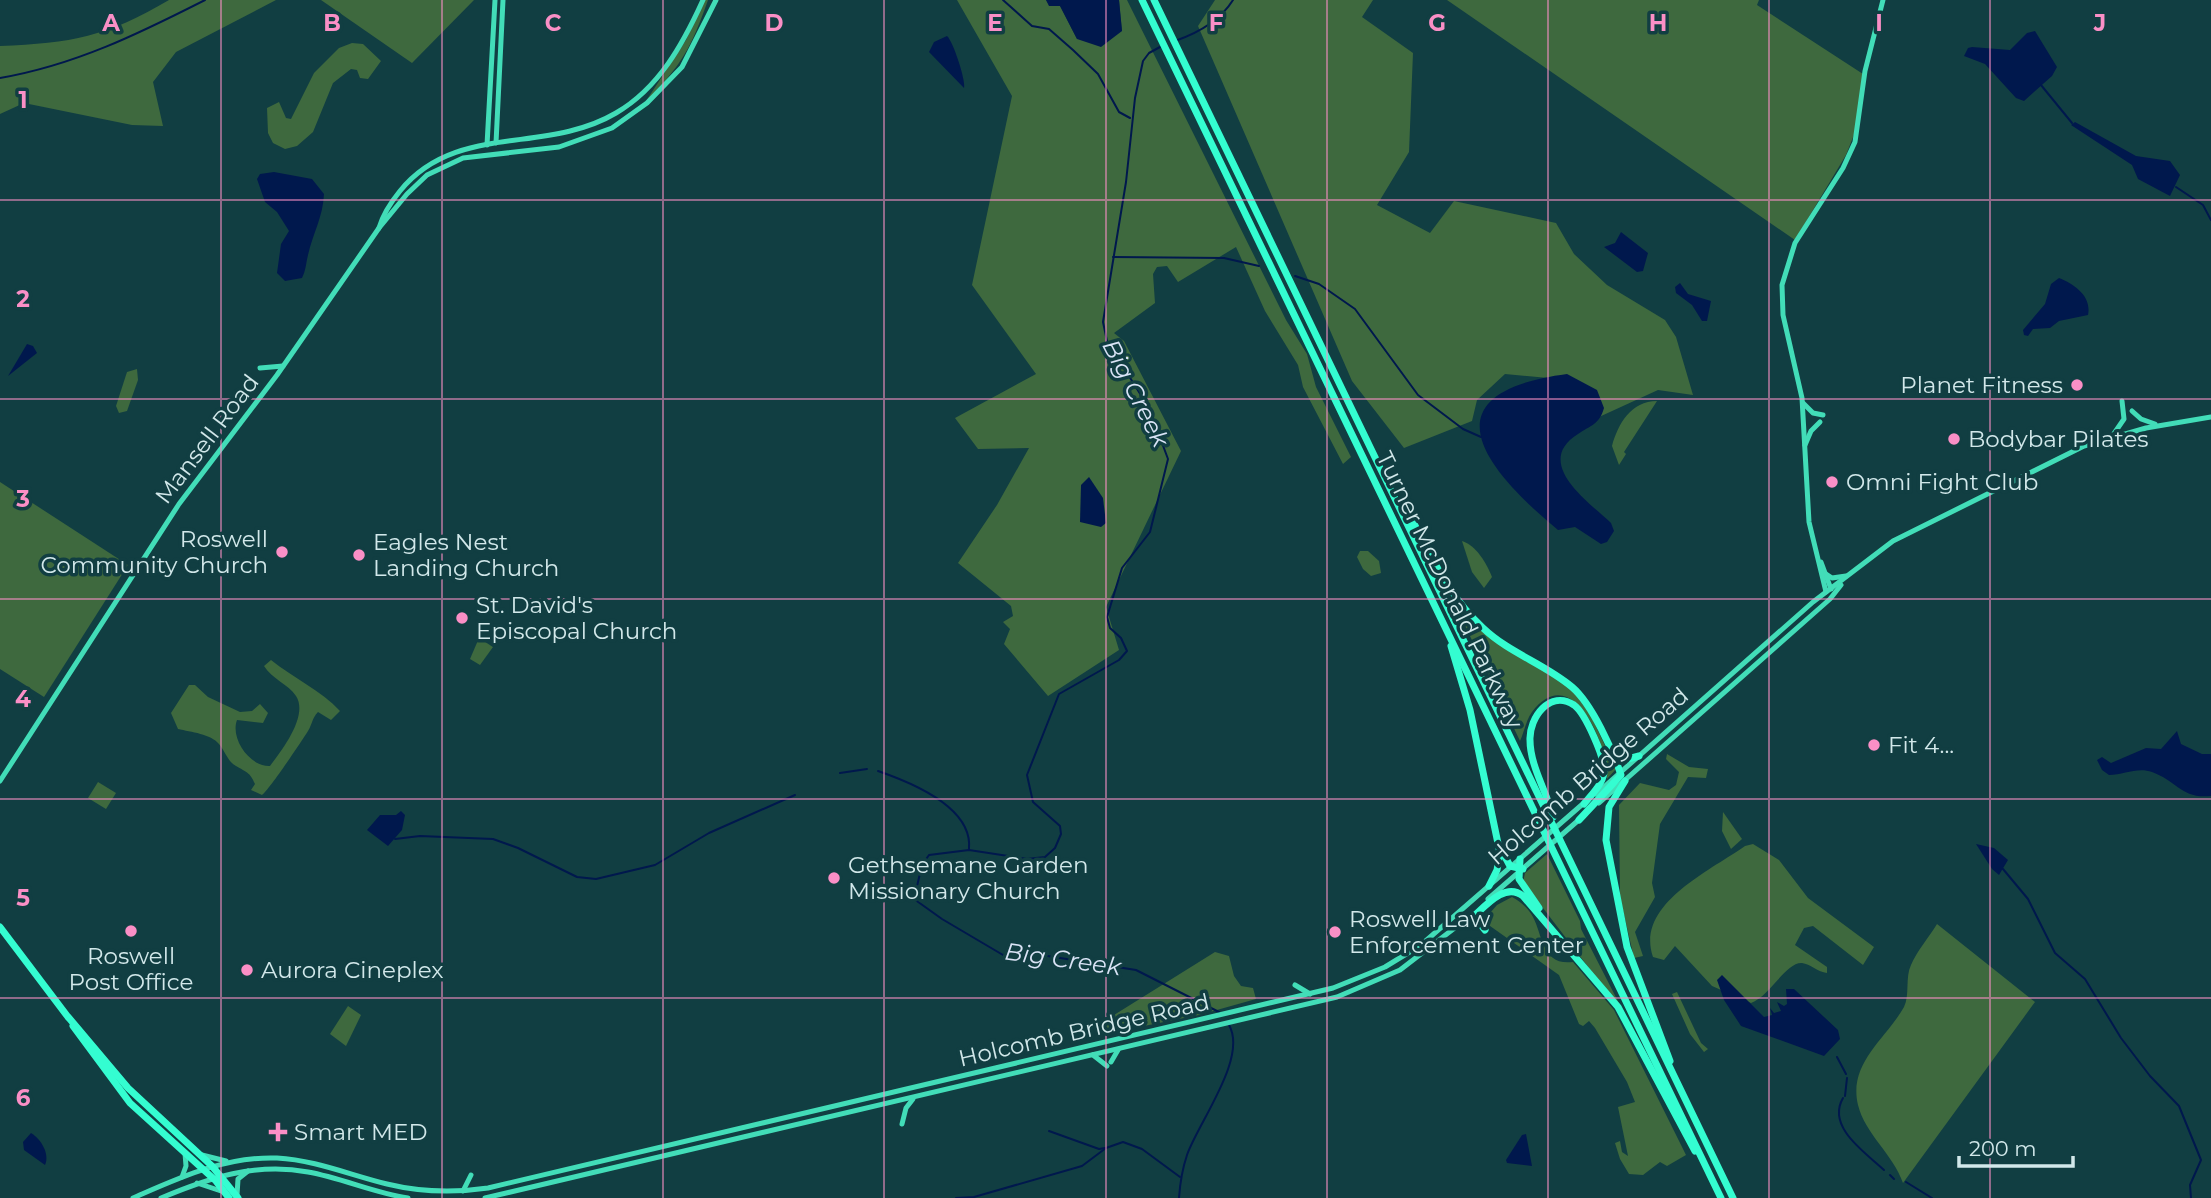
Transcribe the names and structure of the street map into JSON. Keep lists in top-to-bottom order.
{
  "streets": {
    "highway": ["Turner McDonald Parkway"],
    "main road": ["Mansell Road", "Holcomb Bridge Road"]
  },
  "water": ["Big Creek"],
  "places": {
    "other": [
      "Planet Fitness",
      "Bodybar Pilates",
      "Omni Fight Club",
      "Roswell Community Church",
      "Eagles Nest Landing Church",
      "St. David's Episcopal Church",
      "Fit 4...",
      "Gethsemane Garden Missionary Church",
      "Roswell Post Office",
      "Roswell Law Enforcement Center",
      "Aurora Cineplex"
    ],
    "health": ["Smart MED"]
  },
  "scale_bar": "200 m",
  "grid": {
    "columns": [
      "A",
      "B",
      "C",
      "D",
      "E",
      "F",
      "G",
      "H",
      "I",
      "J"
    ],
    "rows": [
      "1",
      "2",
      "3",
      "4",
      "5",
      "6"
    ]
  }
}
